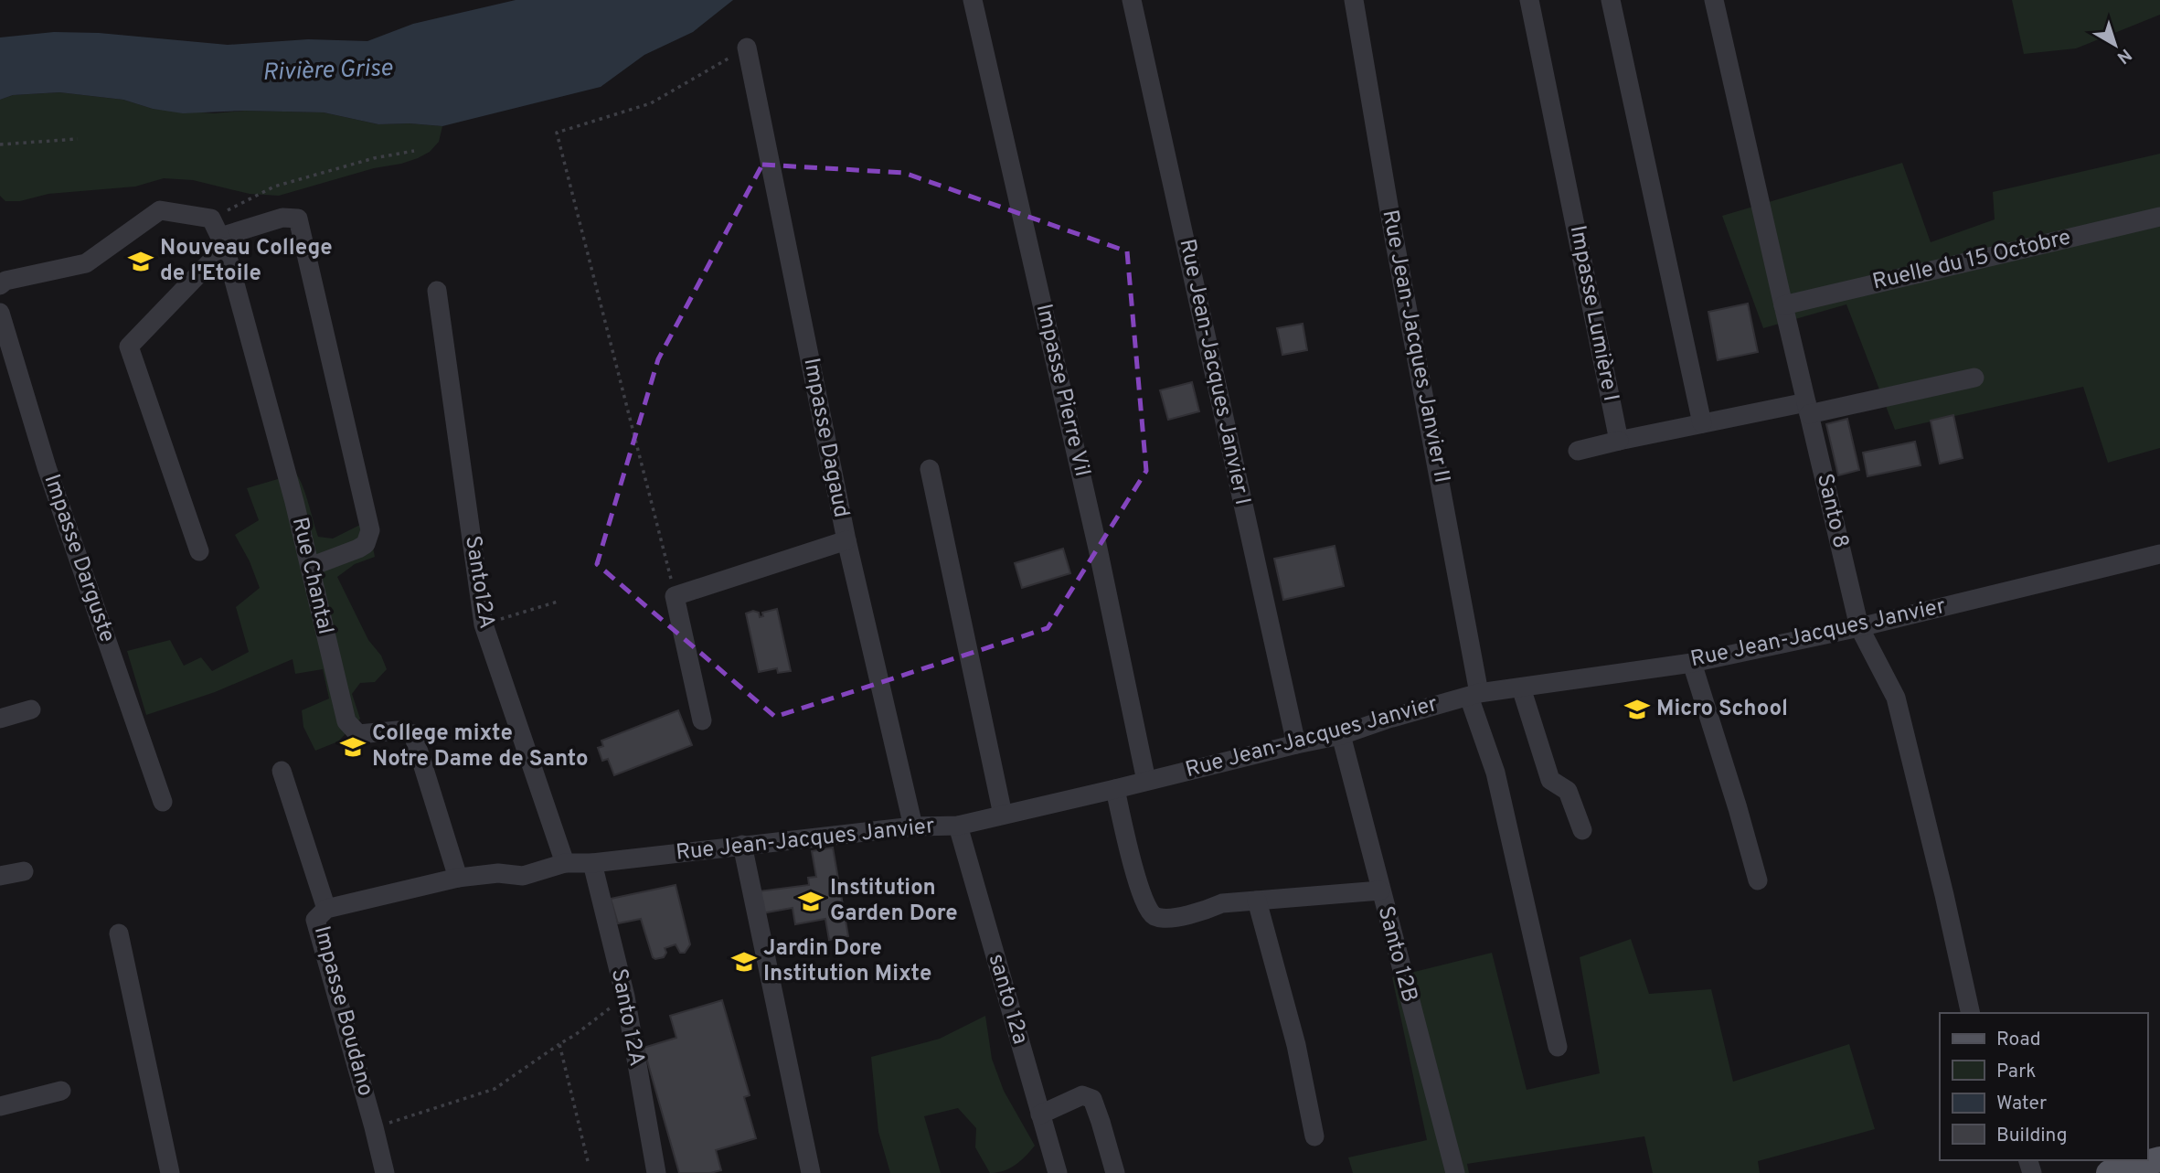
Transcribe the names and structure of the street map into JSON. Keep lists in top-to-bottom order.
{
  "streets": {
    "street": [
      "Ruelle du 15 Octobre",
      "Impasse Lumière I",
      "Rue Jean-Jacques Janvier II",
      "Rue Jean-Jacques Janvier I",
      "Impasse Pierre Vil",
      "Impasse Dagaud",
      "Santo 8",
      "Impasse Darguste",
      "Rue Chantal",
      "Santo12A",
      "Rue Jean-Jacques Janvier",
      "Santo 12B",
      "santo 12a",
      "Impasse Boudano",
      "Santo 12A"
    ]
  },
  "crossings": [
    ["Ruelle du 15 Octobre", "Santo 8"],
    ["Rue Jean-Jacques Janvier II", "Rue Jean-Jacques Janvier"],
    ["Rue Jean-Jacques Janvier I", "Rue Jean-Jacques Janvier"],
    ["Impasse Pierre Vil", "Rue Jean-Jacques Janvier"],
    ["Impasse Dagaud", "Rue Jean-Jacques Janvier"],
    ["Santo 8", "Rue Jean-Jacques Janvier"],
    ["Rue Chantal", "Rue Jean-Jacques Janvier"],
    ["Rue Chantal", "Impasse Boudano"],
    ["Santo12A", "Rue Jean-Jacques Janvier"],
    ["Rue Jean-Jacques Janvier", "Santo 12B"],
    ["Rue Jean-Jacques Janvier", "santo 12a"],
    ["Rue Jean-Jacques Janvier", "Impasse Boudano"],
    ["Rue Jean-Jacques Janvier", "Santo 12A"]
  ],
  "water": ["Rivière Grise"],
  "places": {
    "school or university": [
      "Nouveau College de l'Etoile",
      "Micro School",
      "College mixte Notre Dame de Santo",
      "Institution Garden Dore",
      "Jardin Dore Institution Mixte"
    ]
  },
  "legend": [
    "Road",
    "Park",
    "Water",
    "Building"
  ],
  "north": "bottom right"
}
